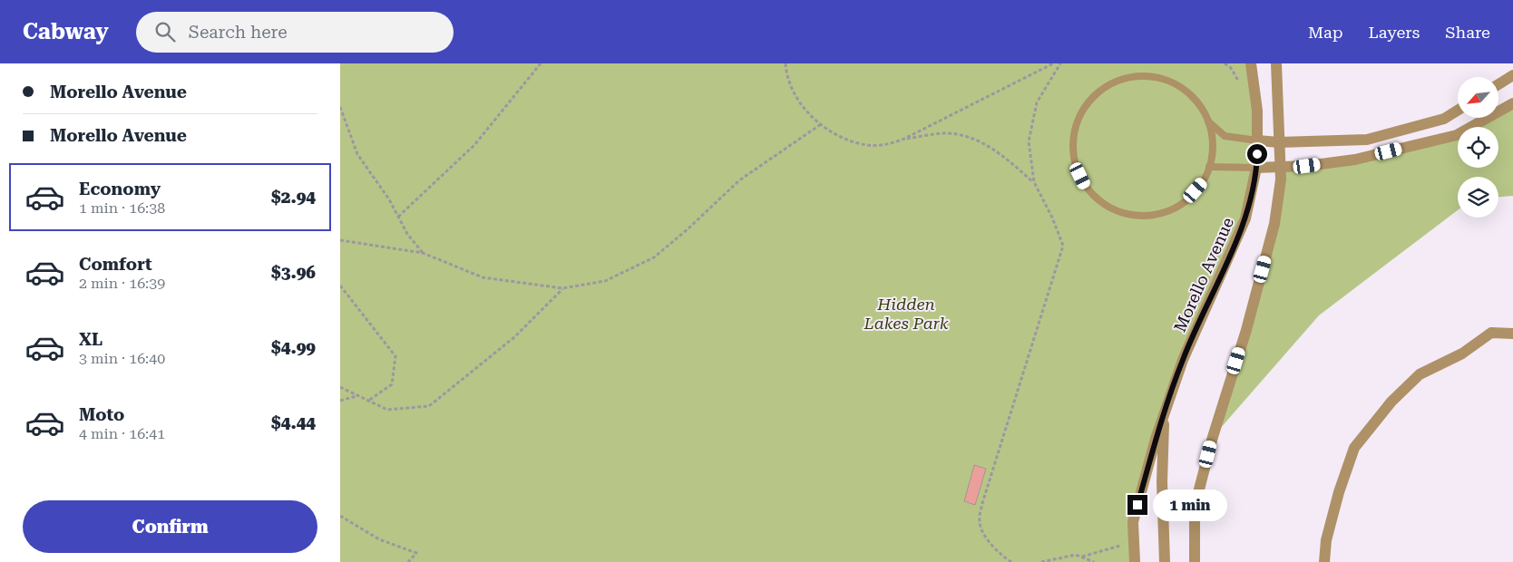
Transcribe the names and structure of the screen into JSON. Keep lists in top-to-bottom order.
{
  "streets": {
    "street": ["Morello Avenue"]
  },
  "parks": ["Hidden Lakes Park"],
  "north": "bottom left",
  "page": {
    "header": "Cabway",
    "search": "Search here",
    "nav": ["Map", "Layers", "Share"],
    "banner": ["Morello Avenue", "Morello Avenue"],
    "list": [
      {
        "name": "Economy",
        "note": "1 min · 16:38",
        "value": "$2.94"
      },
      {
        "name": "Comfort",
        "note": "2 min · 16:39",
        "value": "$3.96"
      },
      {
        "name": "XL",
        "note": "3 min · 16:40",
        "value": "$4.99"
      },
      {
        "name": "Moto",
        "note": "4 min · 16:41",
        "value": "$4.44"
      }
    ],
    "bubble": "1 min",
    "buttons": "Confirm"
  }
}
